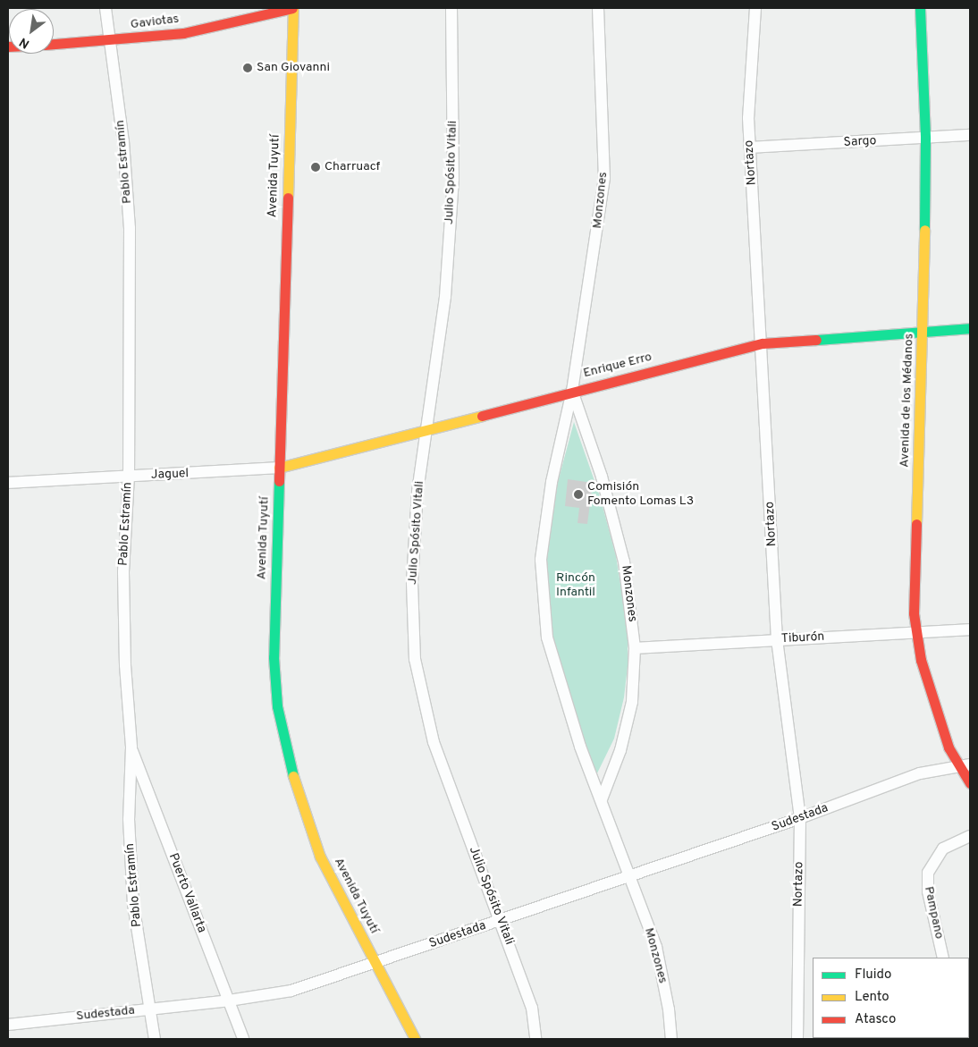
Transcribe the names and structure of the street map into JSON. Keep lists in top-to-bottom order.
{
  "streets": {
    "street": [
      "Gaviotas",
      "Sargo",
      "Pablo Estramín",
      "Nortazo",
      "Julio Spósito Vitali",
      "Avenida Tuyutí",
      "Monzones",
      "Enrique Erro",
      "Avenida de los Médanos",
      "Jaguel",
      "Tiburón",
      "Sudestada",
      "Puerto Vallarta",
      "Pampano"
    ]
  },
  "crossings": [
    ["Gaviotas", "Pablo Estramín"],
    ["Gaviotas", "Avenida Tuyutí"],
    ["Sargo", "Nortazo"],
    ["Sargo", "Avenida de los Médanos"],
    ["Pablo Estramín", "Jaguel"],
    ["Pablo Estramín", "Sudestada"],
    ["Pablo Estramín", "Puerto Vallarta"],
    ["Nortazo", "Enrique Erro"],
    ["Nortazo", "Tiburón"],
    ["Nortazo", "Sudestada"],
    ["Julio Spósito Vitali", "Enrique Erro"],
    ["Julio Spósito Vitali", "Sudestada"],
    ["Avenida Tuyutí", "Enrique Erro"],
    ["Avenida Tuyutí", "Jaguel"],
    ["Avenida Tuyutí", "Sudestada"],
    ["Monzones", "Enrique Erro"],
    ["Monzones", "Tiburón"],
    ["Monzones", "Sudestada"],
    ["Enrique Erro", "Avenida de los Médanos"],
    ["Enrique Erro", "Jaguel"],
    ["Avenida de los Médanos", "Tiburón"],
    ["Avenida de los Médanos", "Sudestada"],
    ["Sudestada", "Puerto Vallarta"]
  ],
  "parks": ["Rincón Infantil"],
  "places": ["San Giovanni", "Charruacf", "Comisión Fomento Lomas L3"],
  "legend": ["Fluido", "Lento", "Atasco"],
  "north": "bottom left"
}
